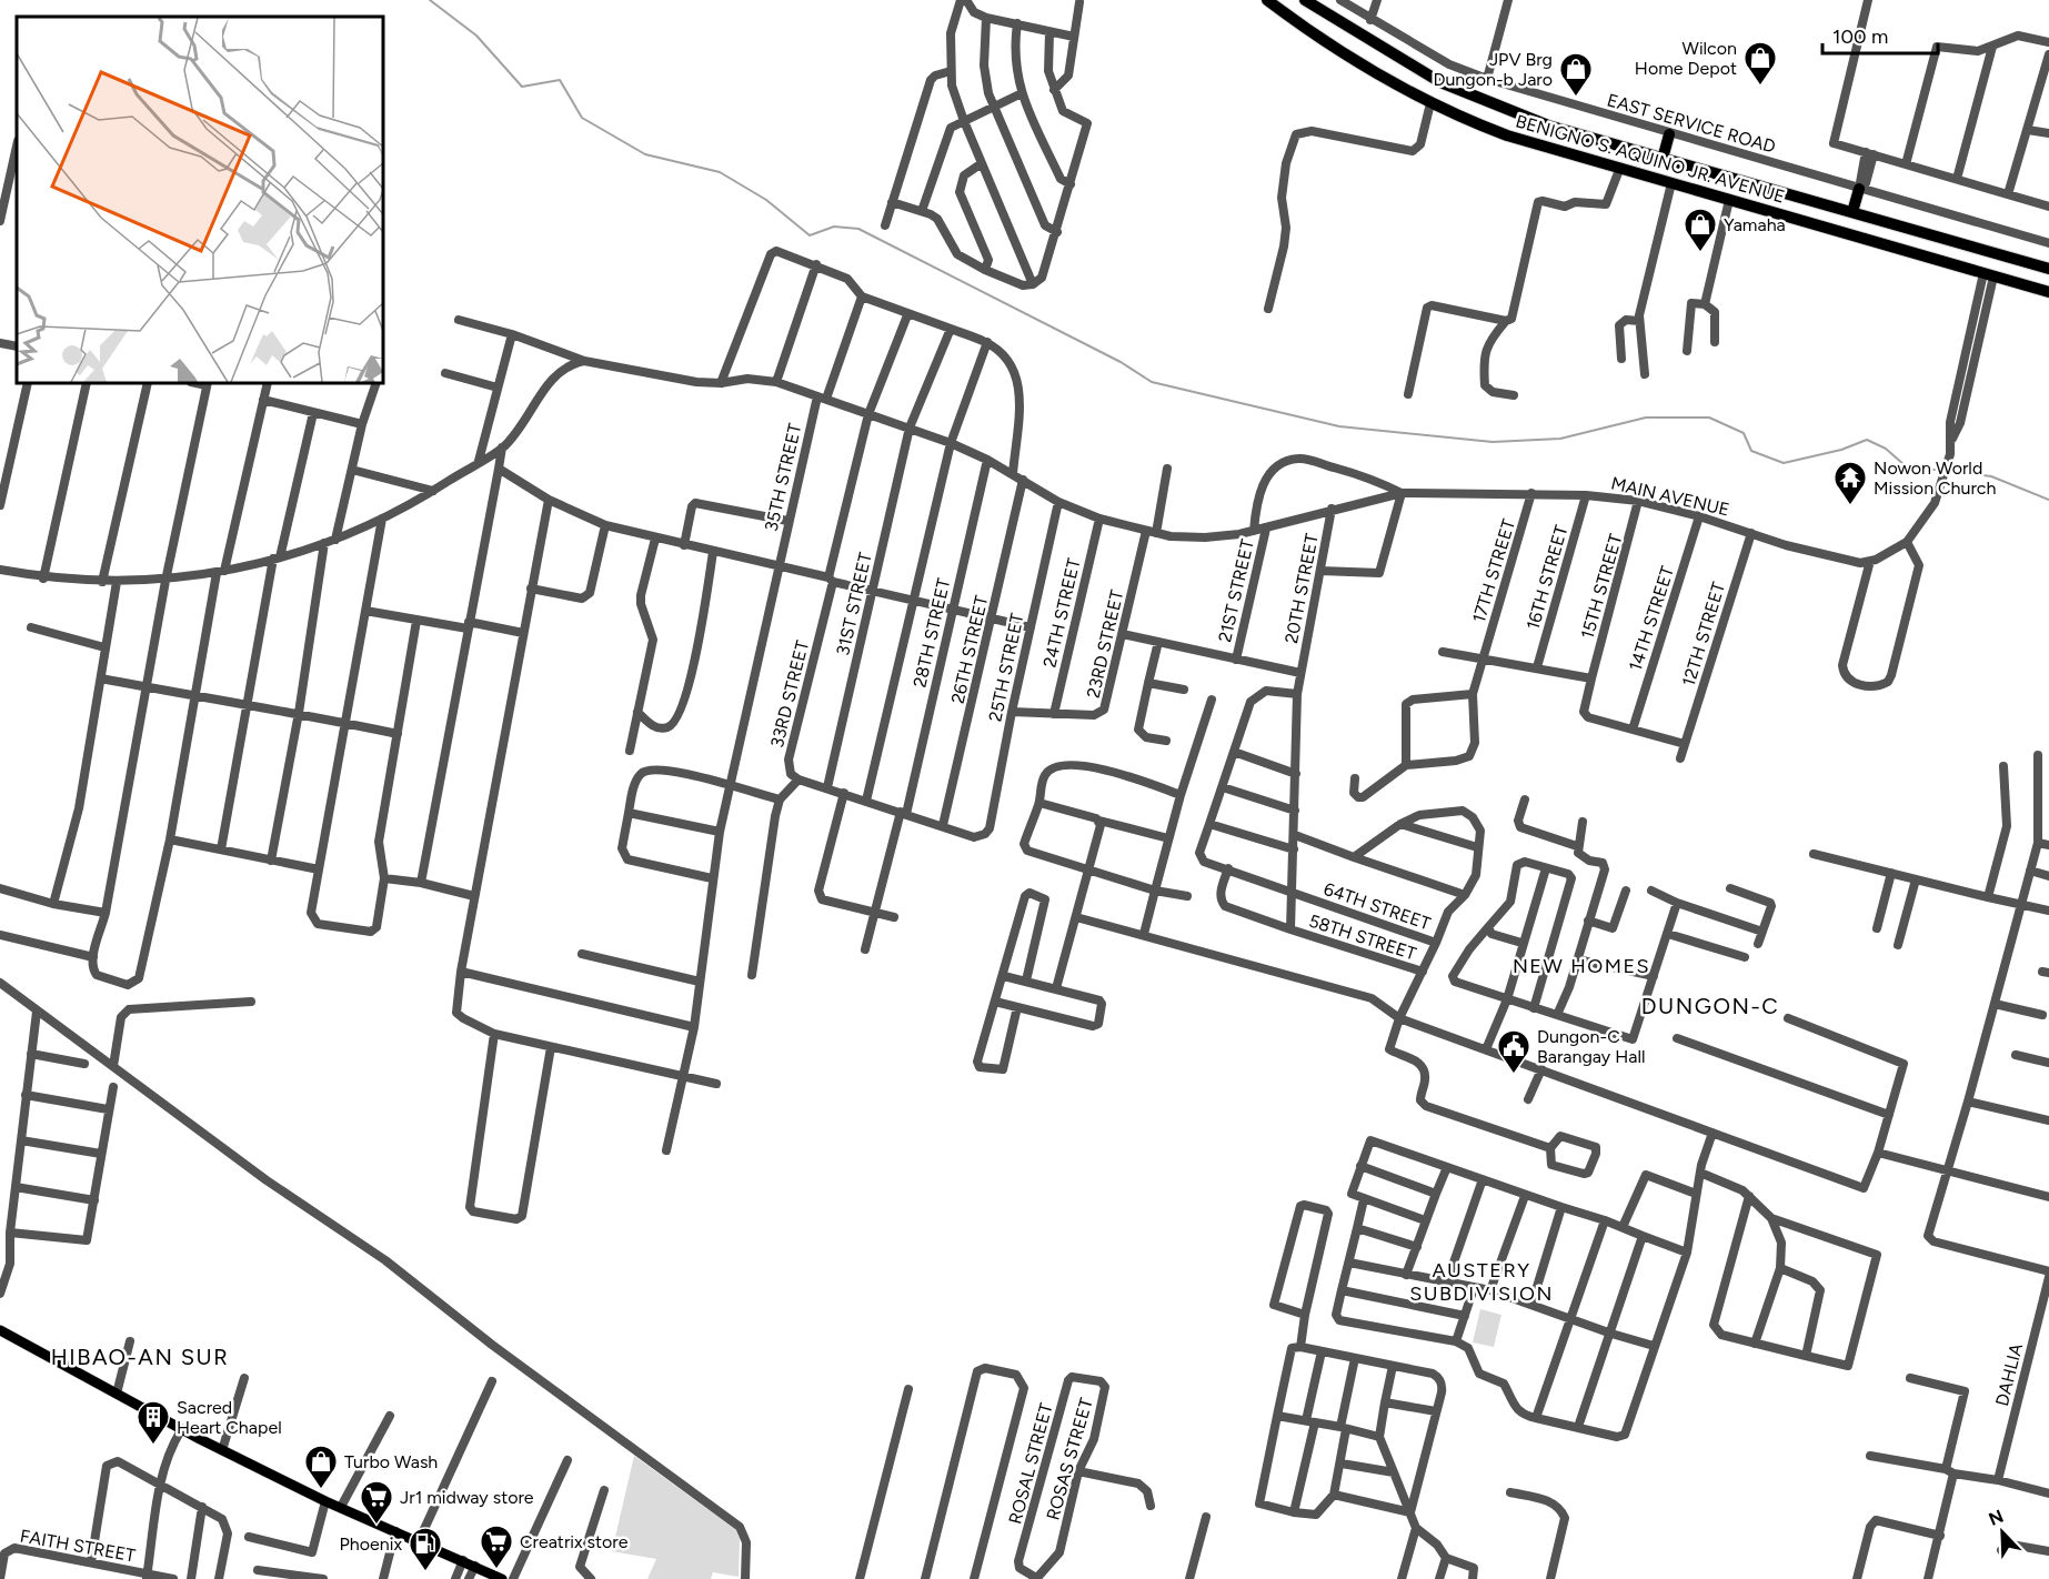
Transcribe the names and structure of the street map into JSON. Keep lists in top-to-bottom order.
{
  "streets": {
    "highway": ["BENIGNO S. AQUINO JR. AVENUE"],
    "street": [
      "EAST SERVICE ROAD",
      "35TH STREET",
      "MAIN AVENUE",
      "17TH STREET",
      "16TH STREET",
      "15TH STREET",
      "20TH STREET",
      "21ST STREET",
      "31ST STREET",
      "24TH STREET",
      "14TH STREET",
      "28TH STREET",
      "12TH STREET",
      "23RD STREET",
      "26TH STREET",
      "25TH STREET",
      "33RD STREET",
      "64TH STREET",
      "58TH STREET",
      "DAHLIA",
      "ROSAS STREET",
      "ROSAL STREET",
      "FAITH STREET"
    ]
  },
  "crossings": [
    ["35TH STREET", "MAIN AVENUE"],
    ["MAIN AVENUE", "17TH STREET"],
    ["MAIN AVENUE", "16TH STREET"],
    ["MAIN AVENUE", "15TH STREET"],
    ["MAIN AVENUE", "20TH STREET"],
    ["MAIN AVENUE", "21ST STREET"],
    ["MAIN AVENUE", "31ST STREET"],
    ["MAIN AVENUE", "24TH STREET"],
    ["MAIN AVENUE", "14TH STREET"],
    ["MAIN AVENUE", "28TH STREET"],
    ["MAIN AVENUE", "12TH STREET"],
    ["MAIN AVENUE", "23RD STREET"],
    ["MAIN AVENUE", "26TH STREET"],
    ["MAIN AVENUE", "25TH STREET"],
    ["MAIN AVENUE", "33RD STREET"],
    ["15TH STREET", "14TH STREET"],
    ["20TH STREET", "58TH STREET"],
    ["24TH STREET", "23RD STREET"],
    ["23RD STREET", "25TH STREET"],
    ["26TH STREET", "25TH STREET"],
    ["64TH STREET", "58TH STREET"],
    ["ROSAS STREET", "ROSAL STREET"]
  ],
  "districts": [
    "NEW HOMES",
    "DUNGON-C",
    "AUSTERY SUBDIVISION",
    "HIBAO-AN SUR"
  ],
  "places": {
    "shop": [
      "Wilcon Home Depot",
      "JPV Brg Dungon-b Jaro",
      "Yamaha",
      "Turbo Wash"
    ],
    "temple": ["Nowon World Mission Church"],
    "public building": ["Dungon-C Barangay Hall"],
    "building": ["Sacred Heart Chapel"],
    "supermarket": ["Jr1 midway store", "Creatrix store"],
    "fuel station": ["Phoenix"]
  },
  "scale_bar": "100 m",
  "north": "top left"
}
